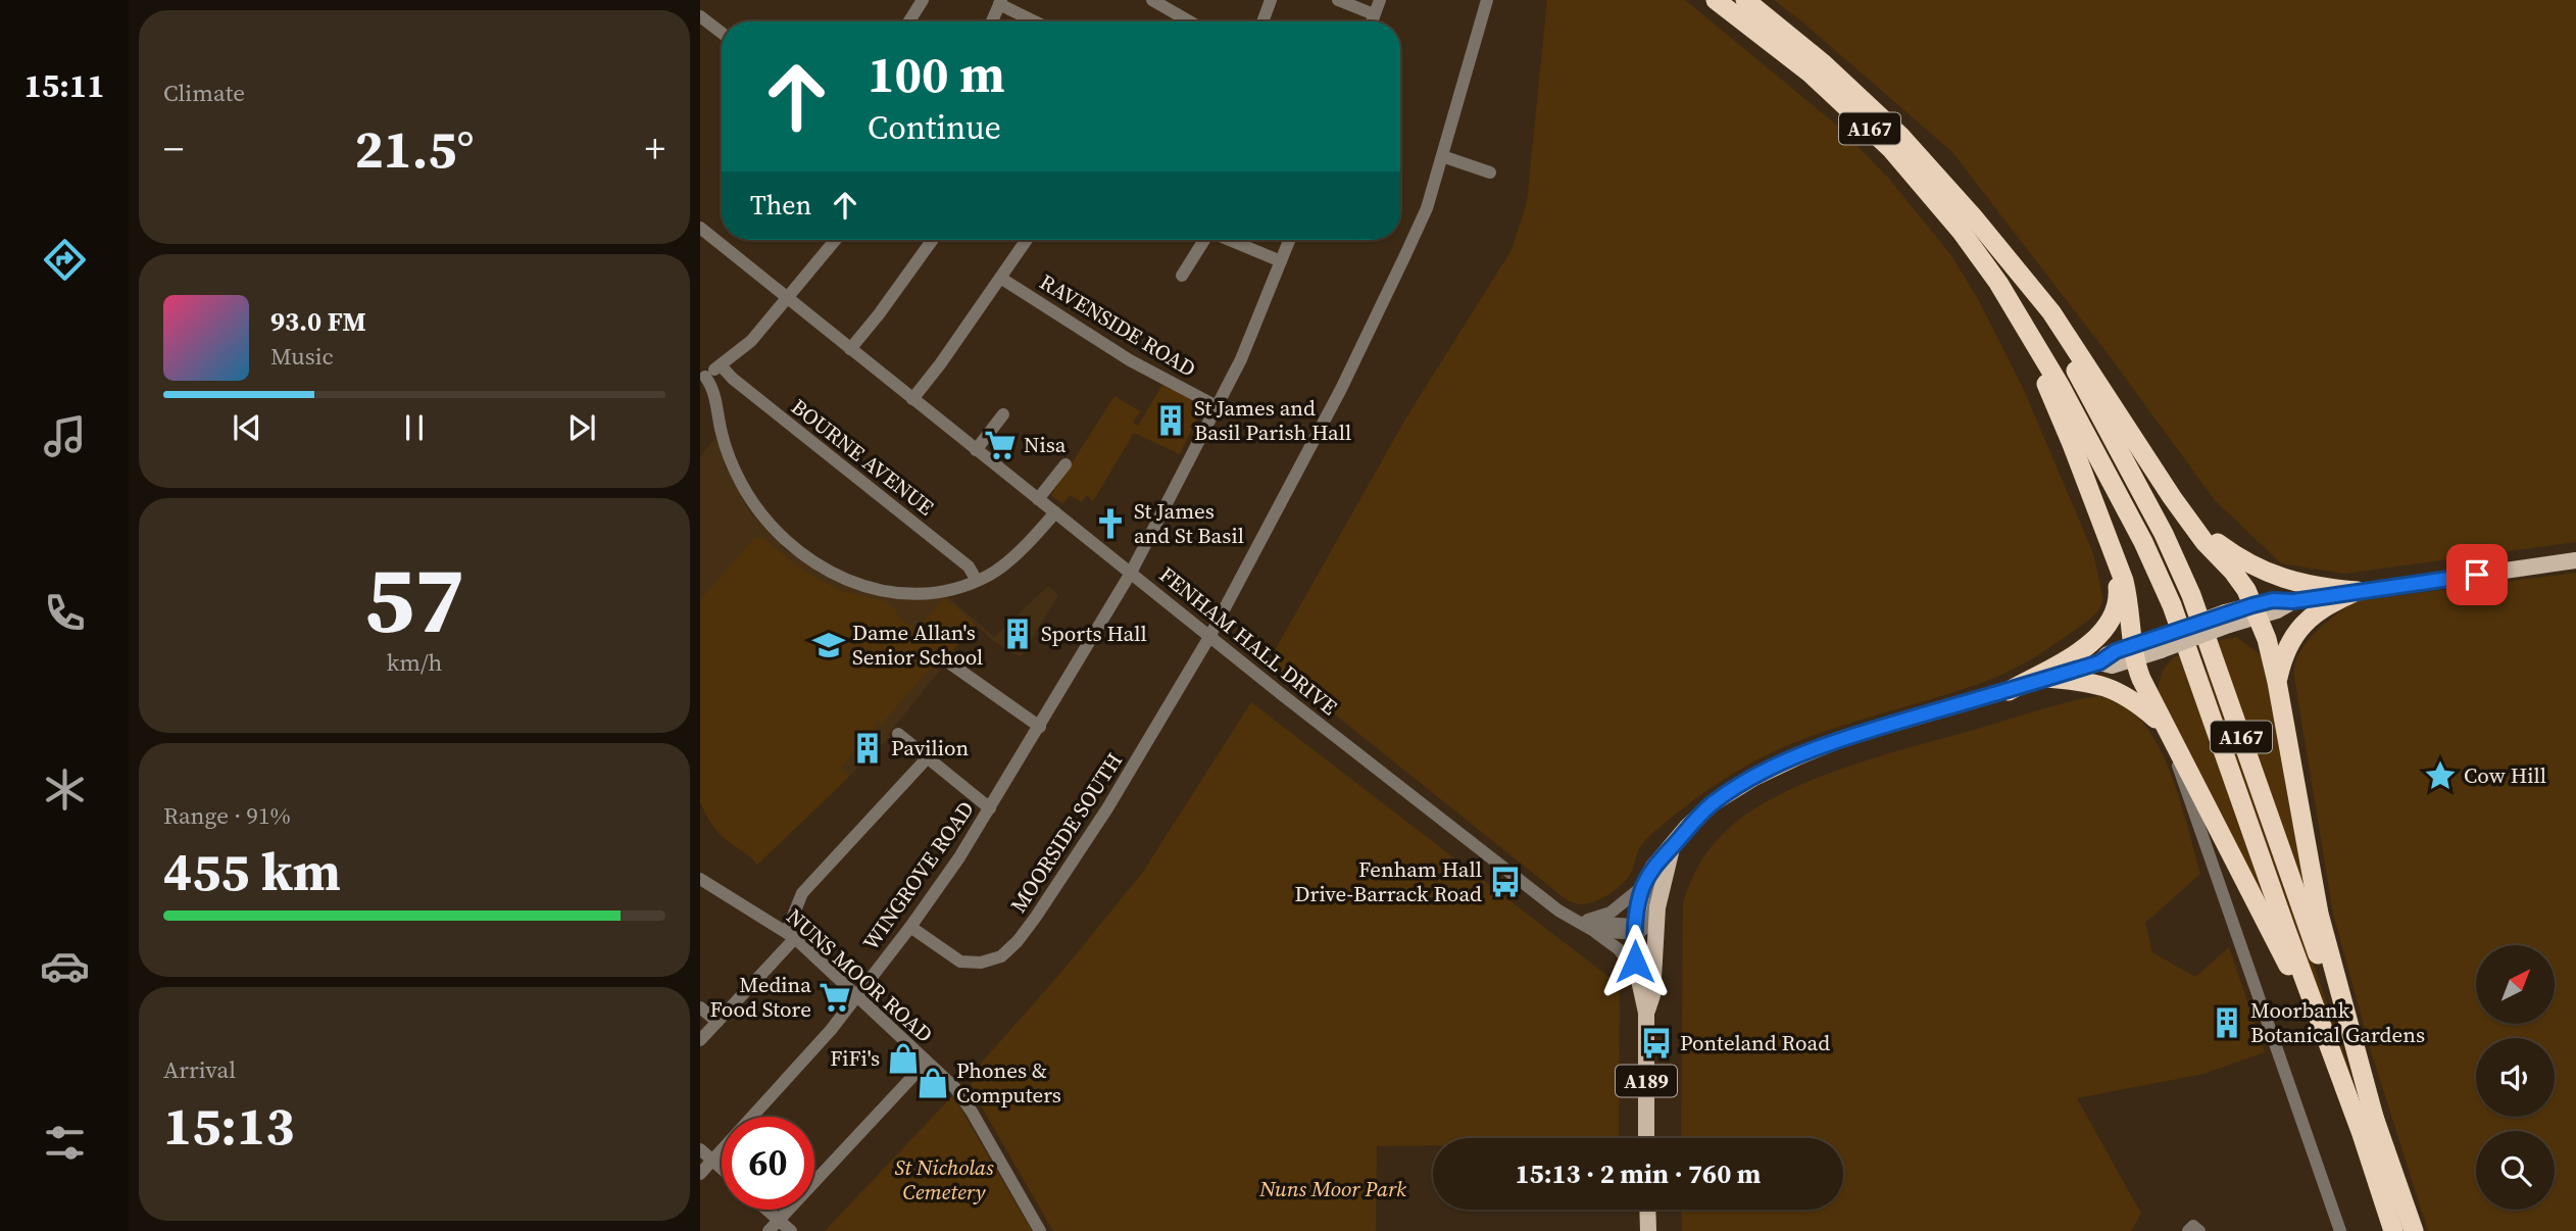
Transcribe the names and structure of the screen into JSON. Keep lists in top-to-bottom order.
{
  "streets": {
    "highway": ["A167"],
    "main road": ["A189"],
    "street": [
      "RAVENSIDE ROAD",
      "BOURNE AVENUE",
      "FENHAM HALL DRIVE",
      "MOORSIDE SOUTH",
      "WINGROVE ROAD",
      "NUNS MOOR ROAD"
    ]
  },
  "crossings": [
    ["RAVENSIDE ROAD", "WINGROVE ROAD"],
    ["FENHAM HALL DRIVE", "MOORSIDE SOUTH"],
    ["FENHAM HALL DRIVE", "WINGROVE ROAD"],
    ["FENHAM HALL DRIVE", "A189"],
    ["MOORSIDE SOUTH", "WINGROVE ROAD"],
    ["WINGROVE ROAD", "NUNS MOOR ROAD"]
  ],
  "parks": ["St Nicholas Cemetery", "Nuns Moor Park"],
  "places": {
    "building": [
      "St James and Basil Parish Hall",
      "Sports Hall",
      "Pavilion",
      "Moorbank Botanical Gardens"
    ],
    "supermarket": ["Nisa", "Medina Food Store"],
    "church": ["St James and St Basil"],
    "school or university": ["Dame Allan's Senior School"],
    "place": ["Cow Hill"],
    "bus stop": ["Fenham Hall Drive-Barrack Road", "Ponteland Road"],
    "shop": ["FiFi's", "Phones & Computers"]
  },
  "north": "top right",
  "page": {
    "tabs": "15:11",
    "tile": [
      "Climate",
      ["57", "km/h"],
      ["Range · 91%", "455 km"],
      ["Arrival", "15:13"]
    ],
    "turn": ["100 m", "Continue"],
    "heat": ["−", "21.5°", "+"],
    "then": "Then",
    "song": ["93.0 FM", "Music"],
    "limit": "60",
    "trip": "15:13 · 2 min · 760 m"
  }
}
